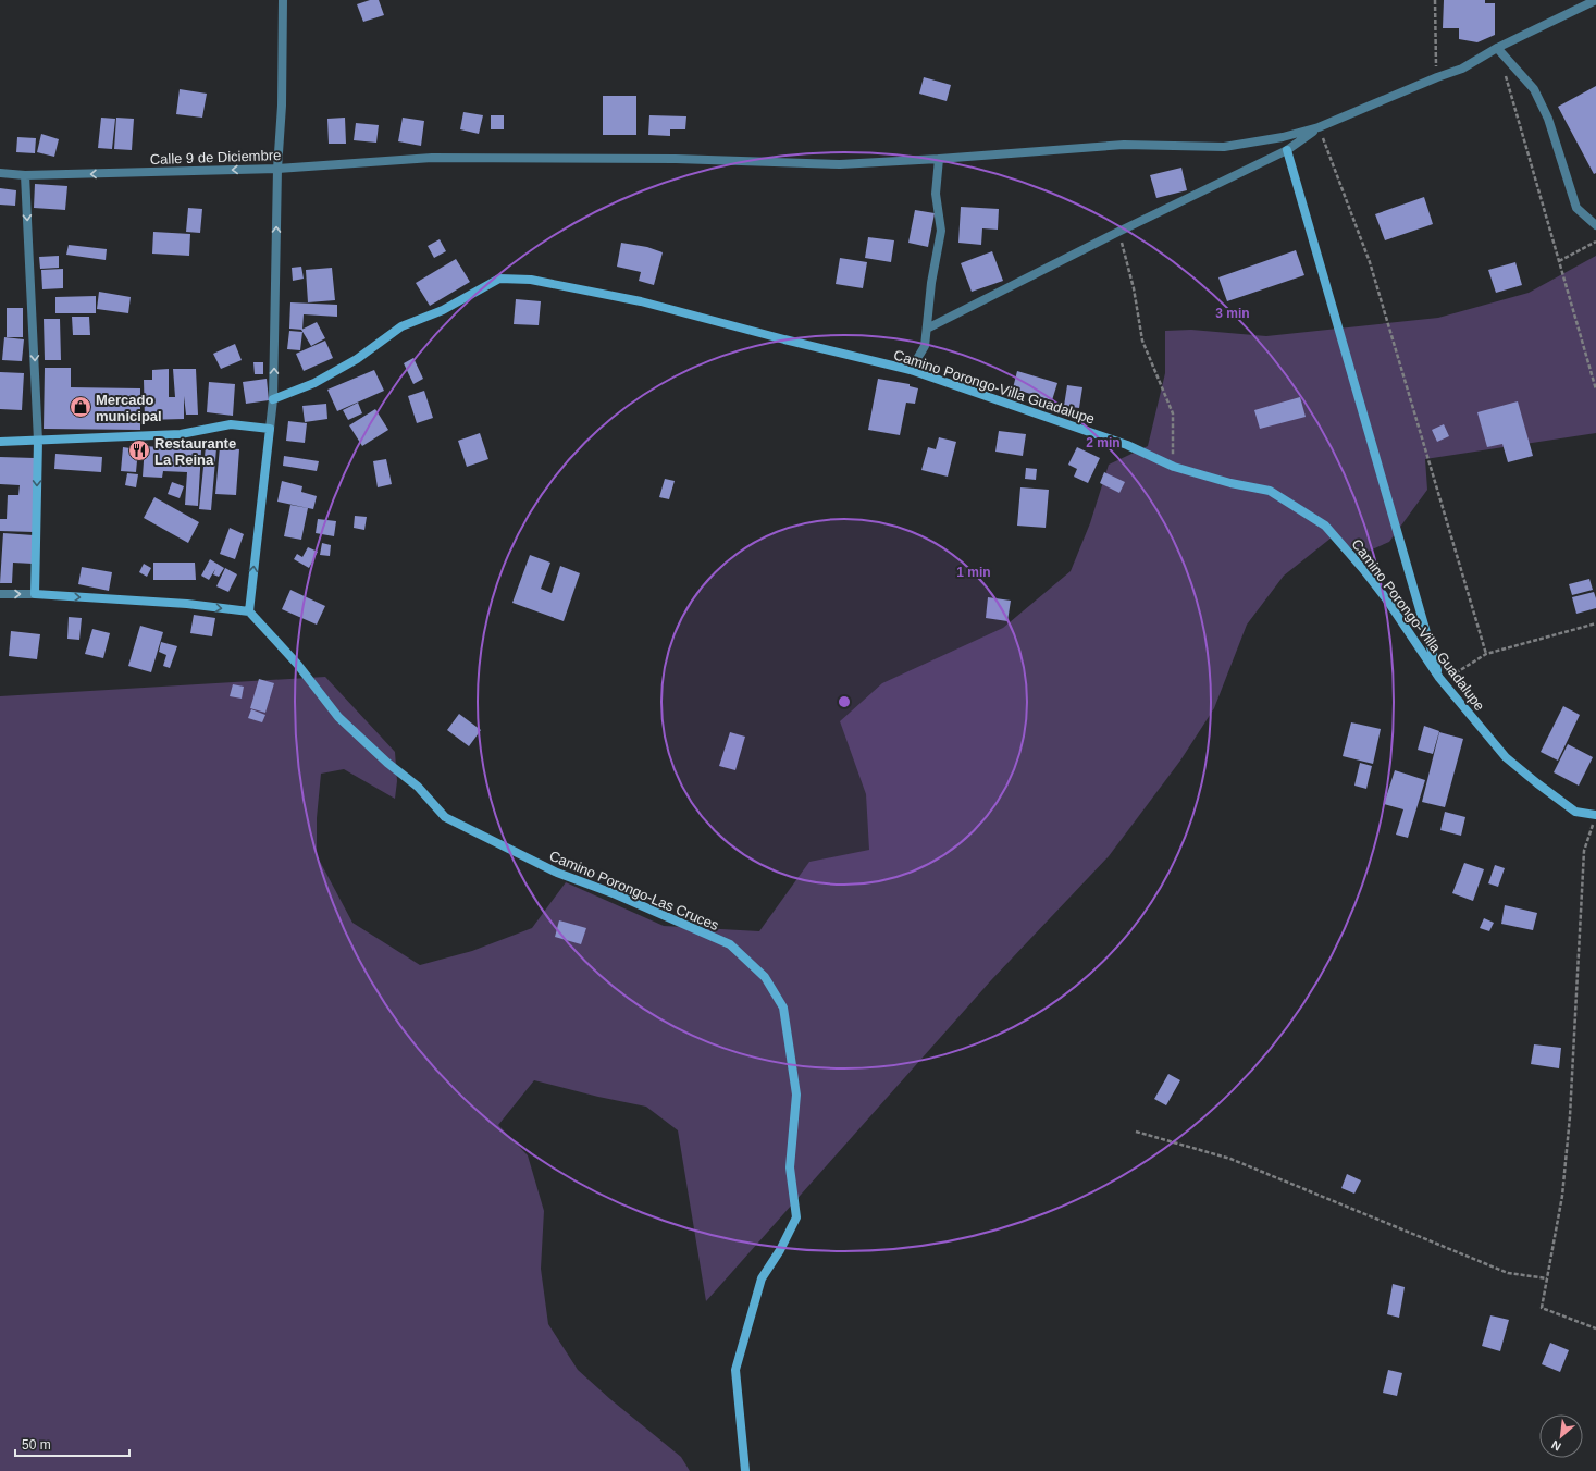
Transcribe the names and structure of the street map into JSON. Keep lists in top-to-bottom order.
{
  "streets": {
    "street": ["Calle 9 de Diciembre", "Camino Porongo-Villa Guadalupe", "Camino Porongo-Las Cruces"]
  },
  "places": {
    "shop": ["Mercado municipal"],
    "restaurant": ["Restaurante La Reina"]
  },
  "scale_bar": "50 m",
  "north": "bottom left",
  "rings": ["3 min", "2 min", "1 min"]
}
